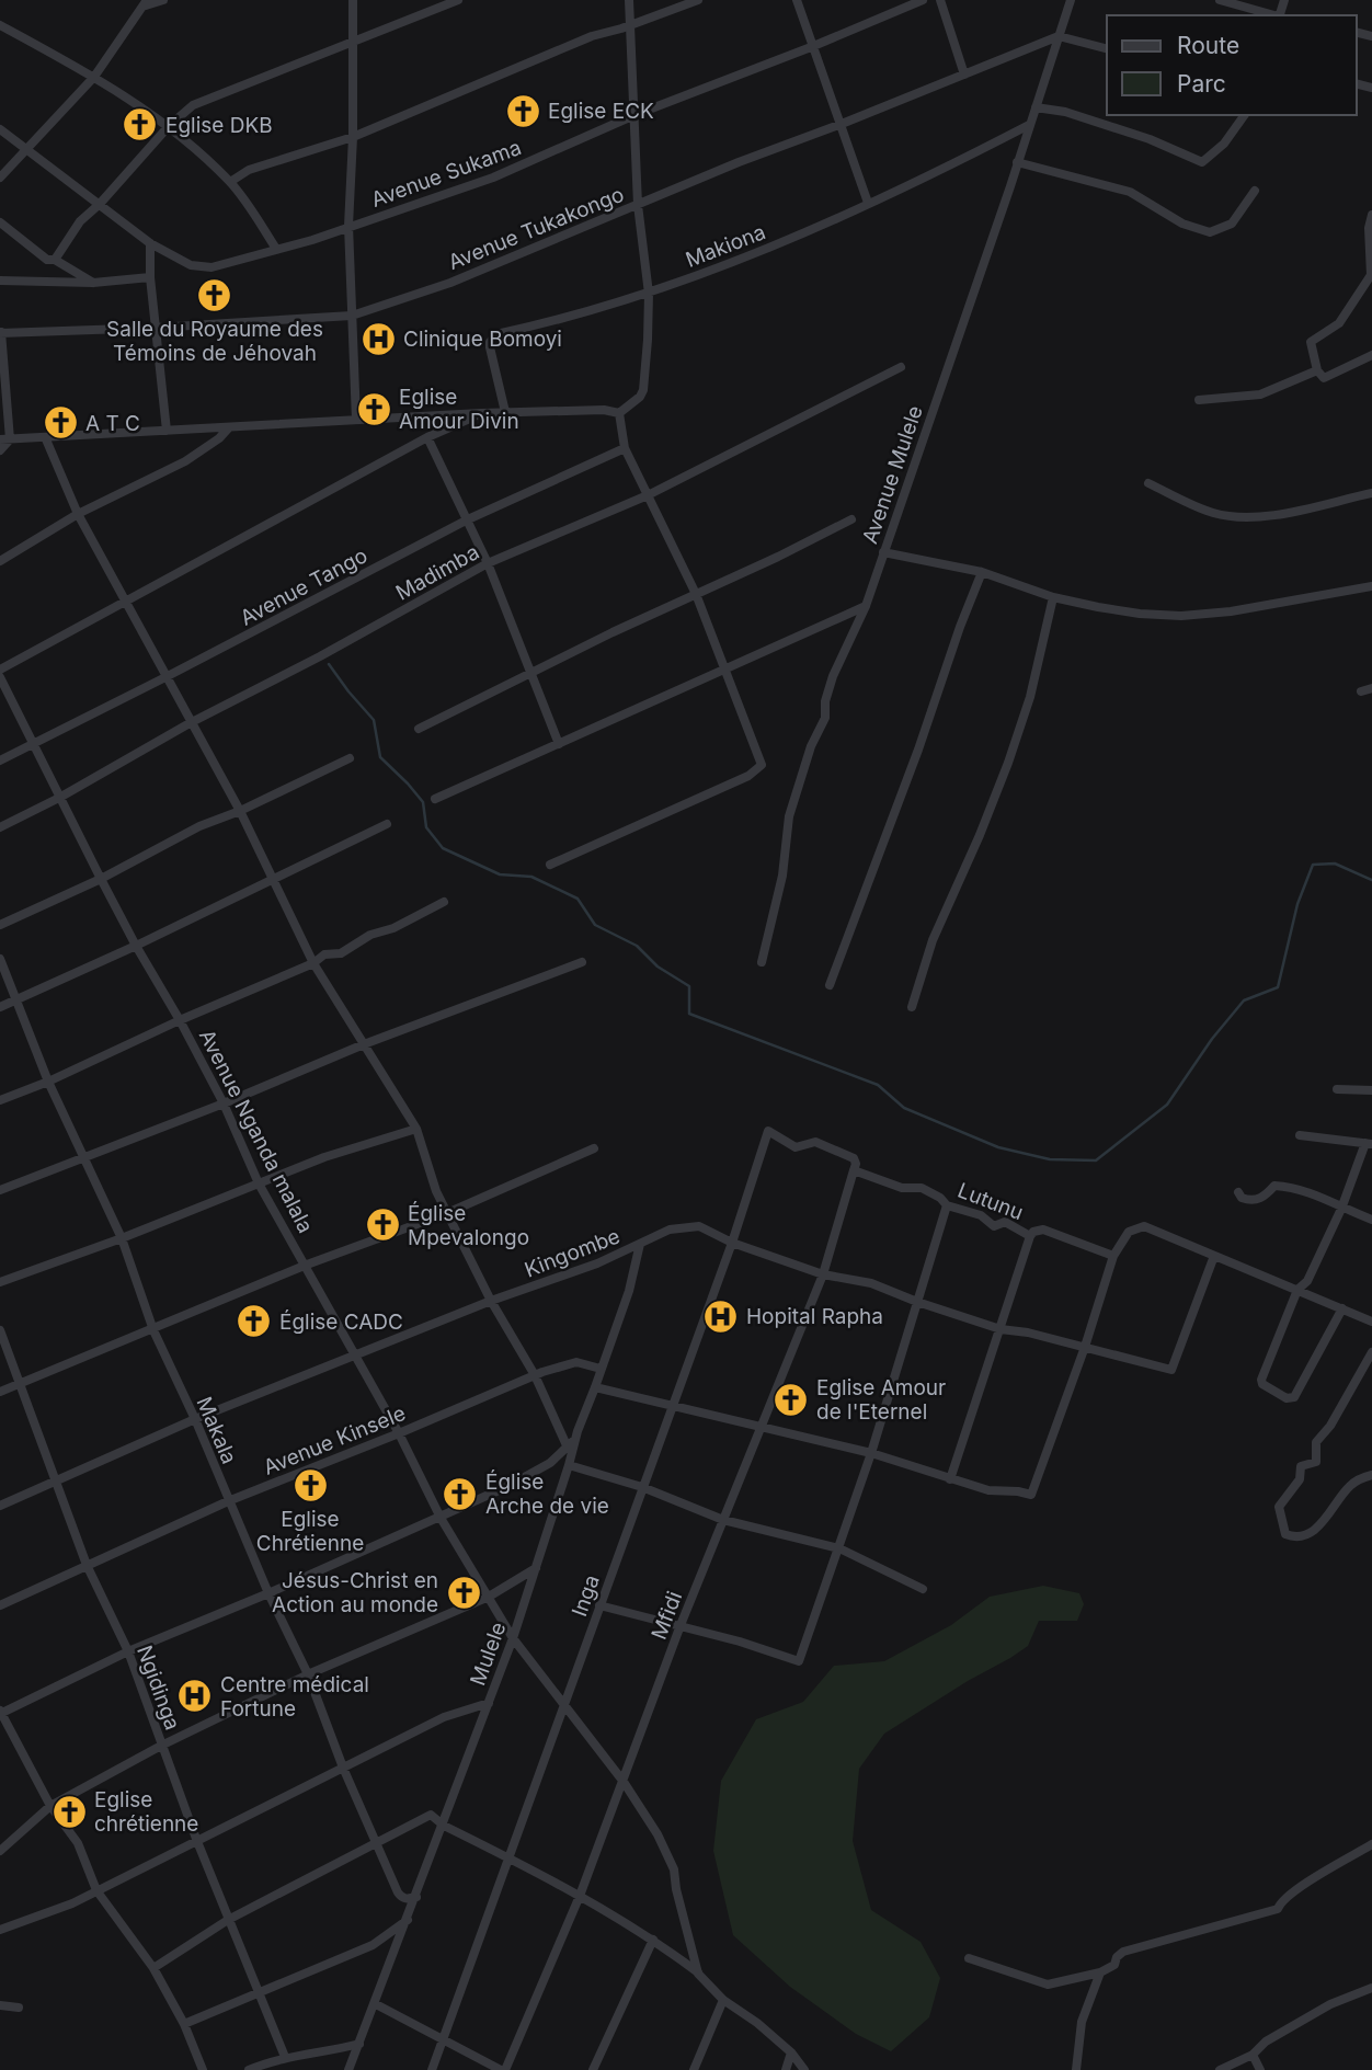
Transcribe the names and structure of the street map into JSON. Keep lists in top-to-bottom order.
{
  "streets": {
    "street": [
      "Avenue Sukama",
      "Avenue Tukakongo",
      "Makiona",
      "Avenue Mulele",
      "Madimba",
      "Avenue Tango",
      "Avenue Nganda malala",
      "Lutunu",
      "Kingombe",
      "Makala",
      "Avenue Kinsele",
      "Inga",
      "Mfidi",
      "Mulele",
      "Ngidinga"
    ]
  },
  "crossings": [
    ["Avenue Tukakongo", "Avenue Mulele"],
    ["Makiona", "Avenue Mulele"],
    ["Madimba", "Avenue Nganda malala"],
    ["Avenue Tango", "Avenue Nganda malala"],
    ["Avenue Nganda malala", "Kingombe"],
    ["Avenue Nganda malala", "Avenue Kinsele"],
    ["Avenue Nganda malala", "Inga"],
    ["Avenue Nganda malala", "Mfidi"],
    ["Avenue Nganda malala", "Mulele"],
    ["Lutunu", "Inga"],
    ["Lutunu", "Mfidi"],
    ["Kingombe", "Makala"],
    ["Kingombe", "Inga"],
    ["Kingombe", "Mfidi"],
    ["Kingombe", "Mulele"],
    ["Kingombe", "Ngidinga"],
    ["Makala", "Avenue Kinsele"],
    ["Makala", "Mulele"],
    ["Avenue Kinsele", "Mulele"],
    ["Avenue Kinsele", "Ngidinga"]
  ],
  "places": {
    "church": [
      "Eglise ECK",
      "Eglise DKB",
      "Salle du Royaume des Témoins de Jéhovah",
      "Eglise Amour Divin",
      "A T C",
      "Église Mpevalongo",
      "Église CADC",
      "Eglise Amour de l'Eternel",
      "Eglise Chrétienne",
      "Église Arche de vie",
      "Jésus-Christ en Action au monde",
      "Eglise chrétienne"
    ],
    "hospital": ["Clinique Bomoyi", "Hopital Rapha", "Centre médical Fortune"]
  },
  "legend": ["Route", "Parc"]
}
